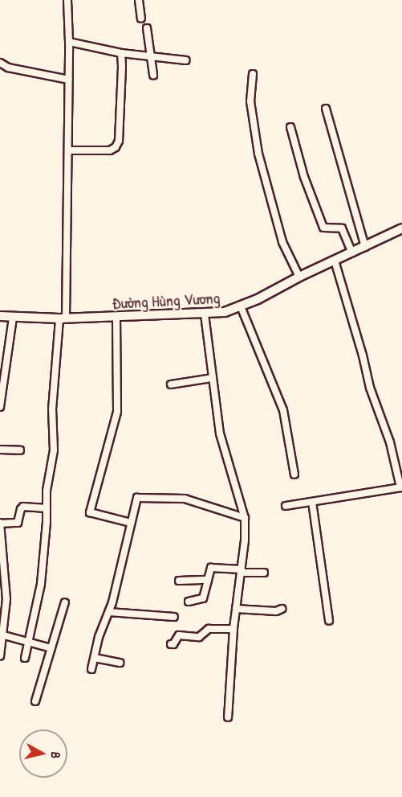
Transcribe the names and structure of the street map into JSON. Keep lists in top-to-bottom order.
{
  "streets": {
    "street": ["Đường Hùng Vương"]
  },
  "north": "right"
}
